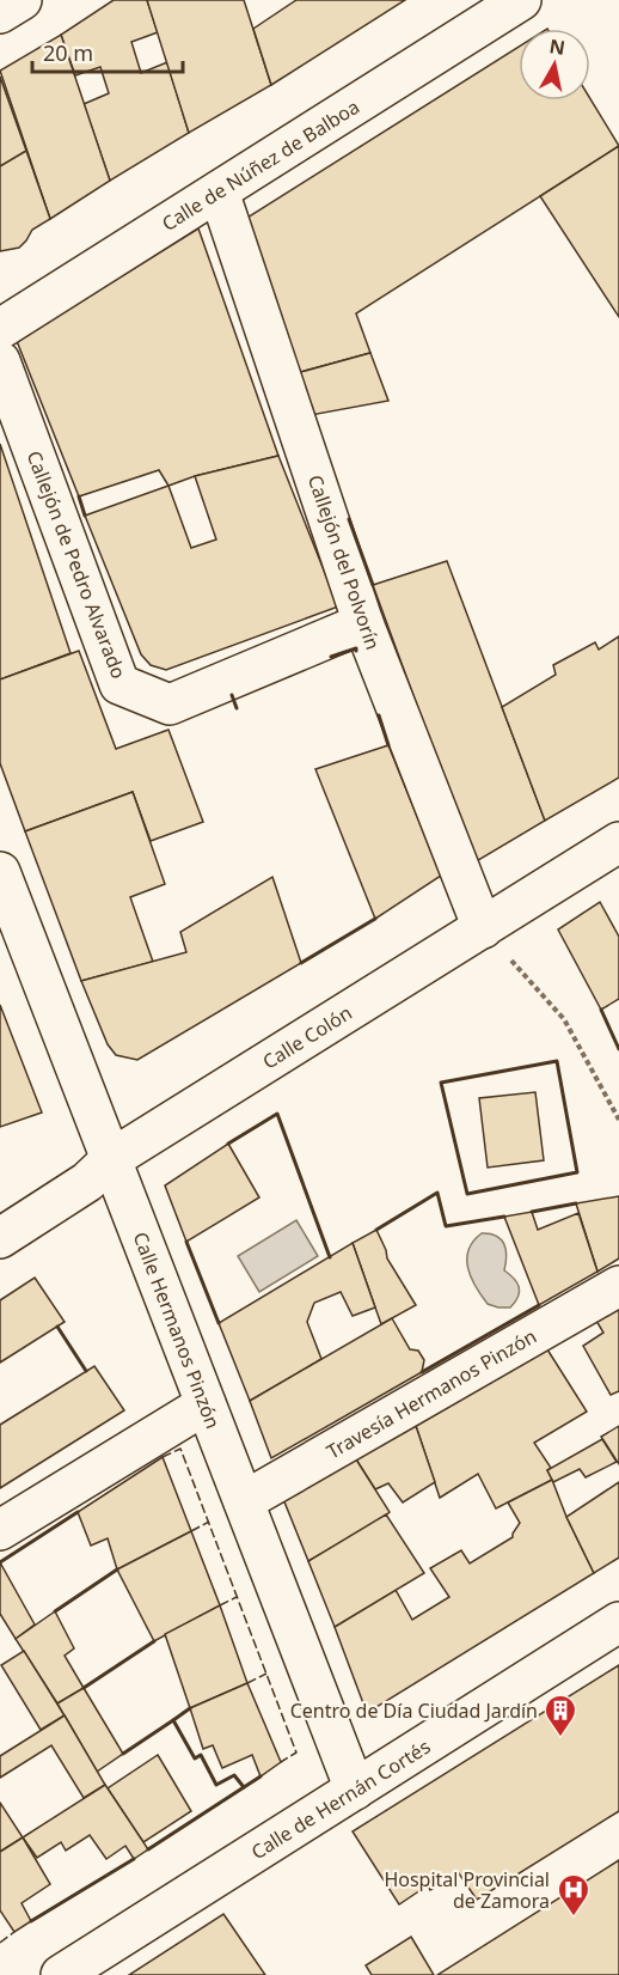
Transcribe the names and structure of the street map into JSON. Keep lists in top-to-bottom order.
{
  "streets": {
    "street": [
      "Calle de Núñez de Balboa",
      "Callejón del Polvorín",
      "Callejón de Pedro Alvarado",
      "Calle Colón",
      "Calle Hermanos Pinzón",
      "Travesía Hermanos Pinzón",
      "Calle de Hernán Cortés"
    ]
  },
  "crossings": [
    ["Calle de Núñez de Balboa", "Callejón del Polvorín"],
    ["Callejón del Polvorín", "Callejón de Pedro Alvarado"],
    ["Callejón del Polvorín", "Calle Colón"],
    ["Calle Colón", "Calle Hermanos Pinzón"],
    ["Calle Hermanos Pinzón", "Travesía Hermanos Pinzón"],
    ["Calle Hermanos Pinzón", "Calle de Hernán Cortés"]
  ],
  "places": {
    "building": ["Centro de Día Ciudad Jardín"],
    "hospital": ["Hospital Provincial de Zamora"]
  },
  "scale_bar": "20 m",
  "north": "top"
}
